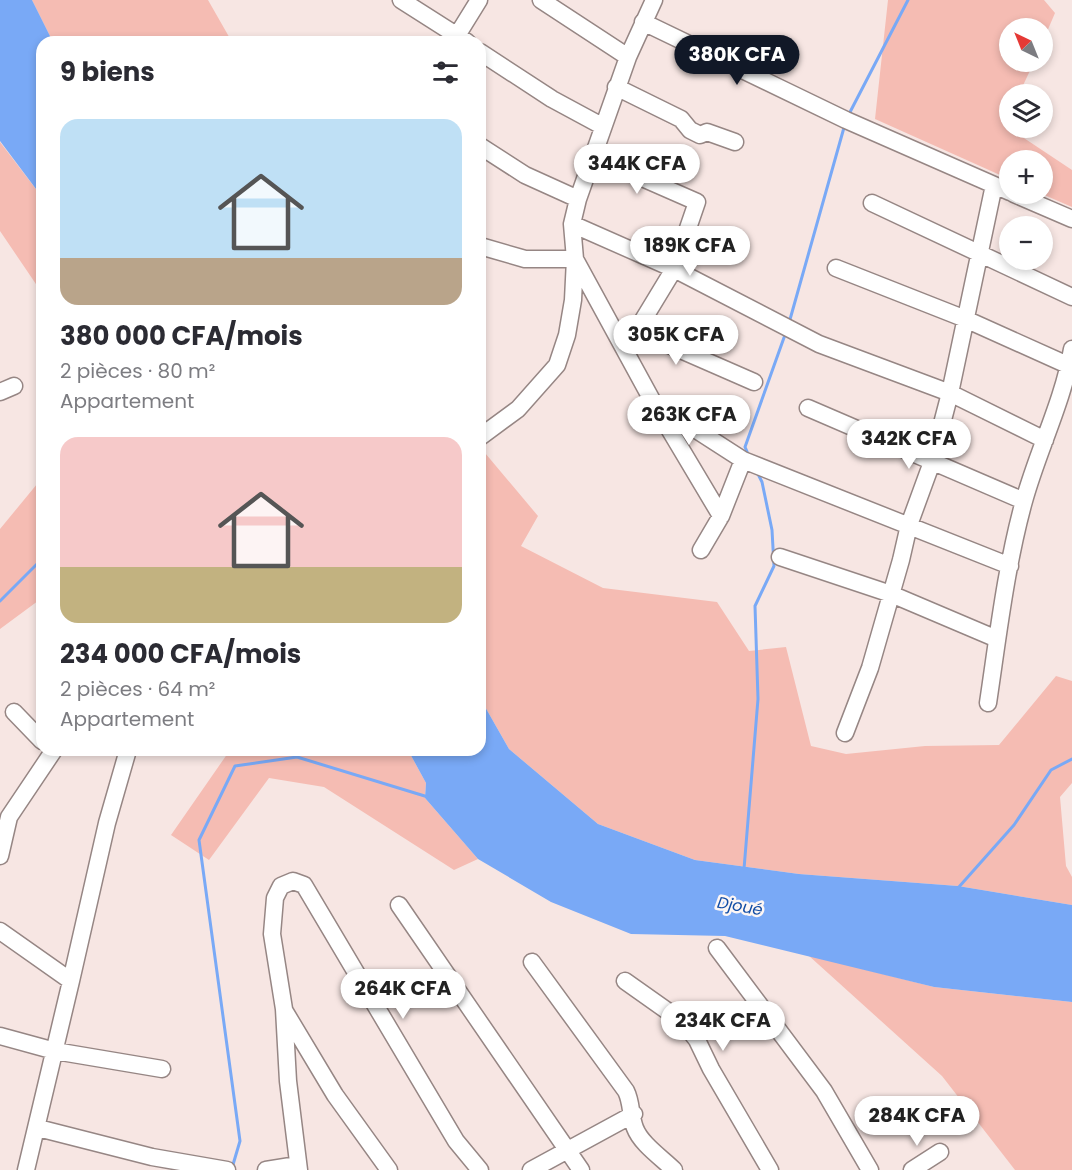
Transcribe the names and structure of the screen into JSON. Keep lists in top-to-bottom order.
{
  "water": ["Djoué"],
  "north": "top left",
  "page": {
    "map_buttons": ["+", "−"],
    "price": [
      "380K CFA",
      "344K CFA",
      "189K CFA",
      "305K CFA",
      "263K CFA",
      "342K CFA",
      "264K CFA",
      "234K CFA",
      "284K CFA"
    ],
    "heading": "9 biens",
    "list": [
      {
        "name": "380 000 CFA/mois",
        "note": "2 pièces · 80 m² · Appartement"
      },
      {
        "name": "234 000 CFA/mois",
        "note": "2 pièces · 64 m² · Appartement"
      }
    ]
  }
}
